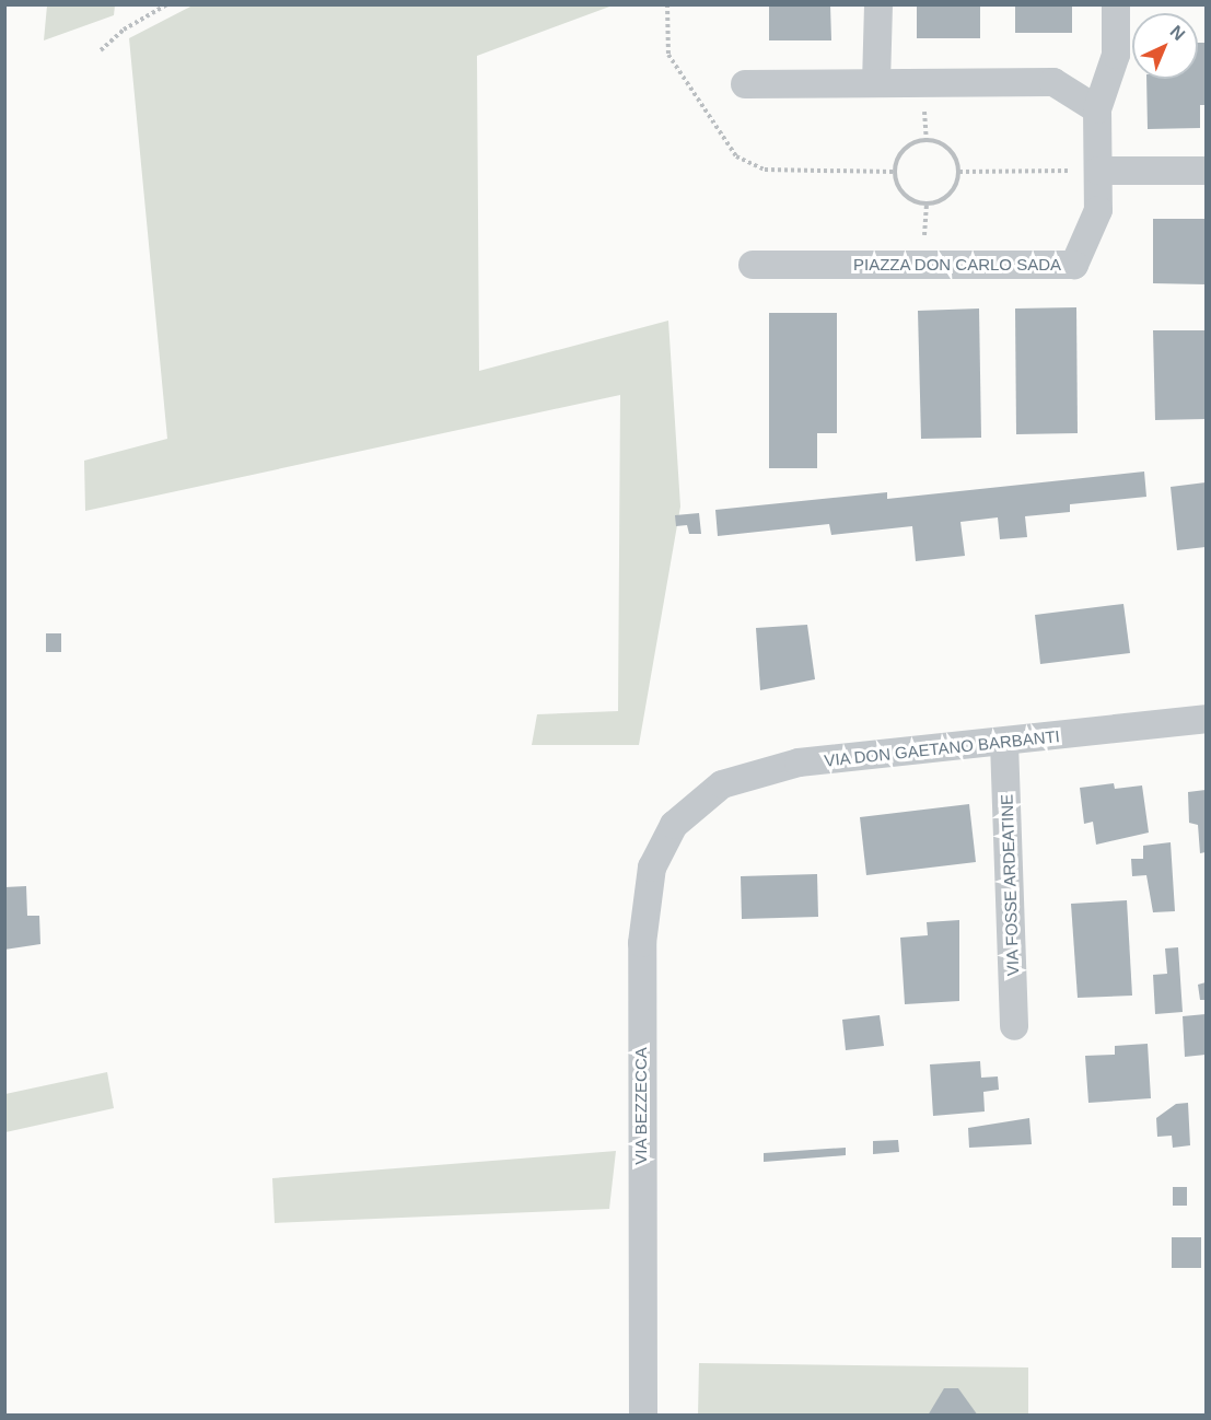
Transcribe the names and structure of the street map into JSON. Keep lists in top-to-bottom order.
{
  "streets": {
    "street": [
      "PIAZZA DON CARLO SADA",
      "VIA DON GAETANO BARBANTI",
      "VIA FOSSE ARDEATINE",
      "VIA BEZZECCA"
    ]
  },
  "crossings": [
    ["VIA DON GAETANO BARBANTI", "VIA FOSSE ARDEATINE"],
    ["VIA DON GAETANO BARBANTI", "VIA BEZZECCA"]
  ],
  "north": "top right"
}
